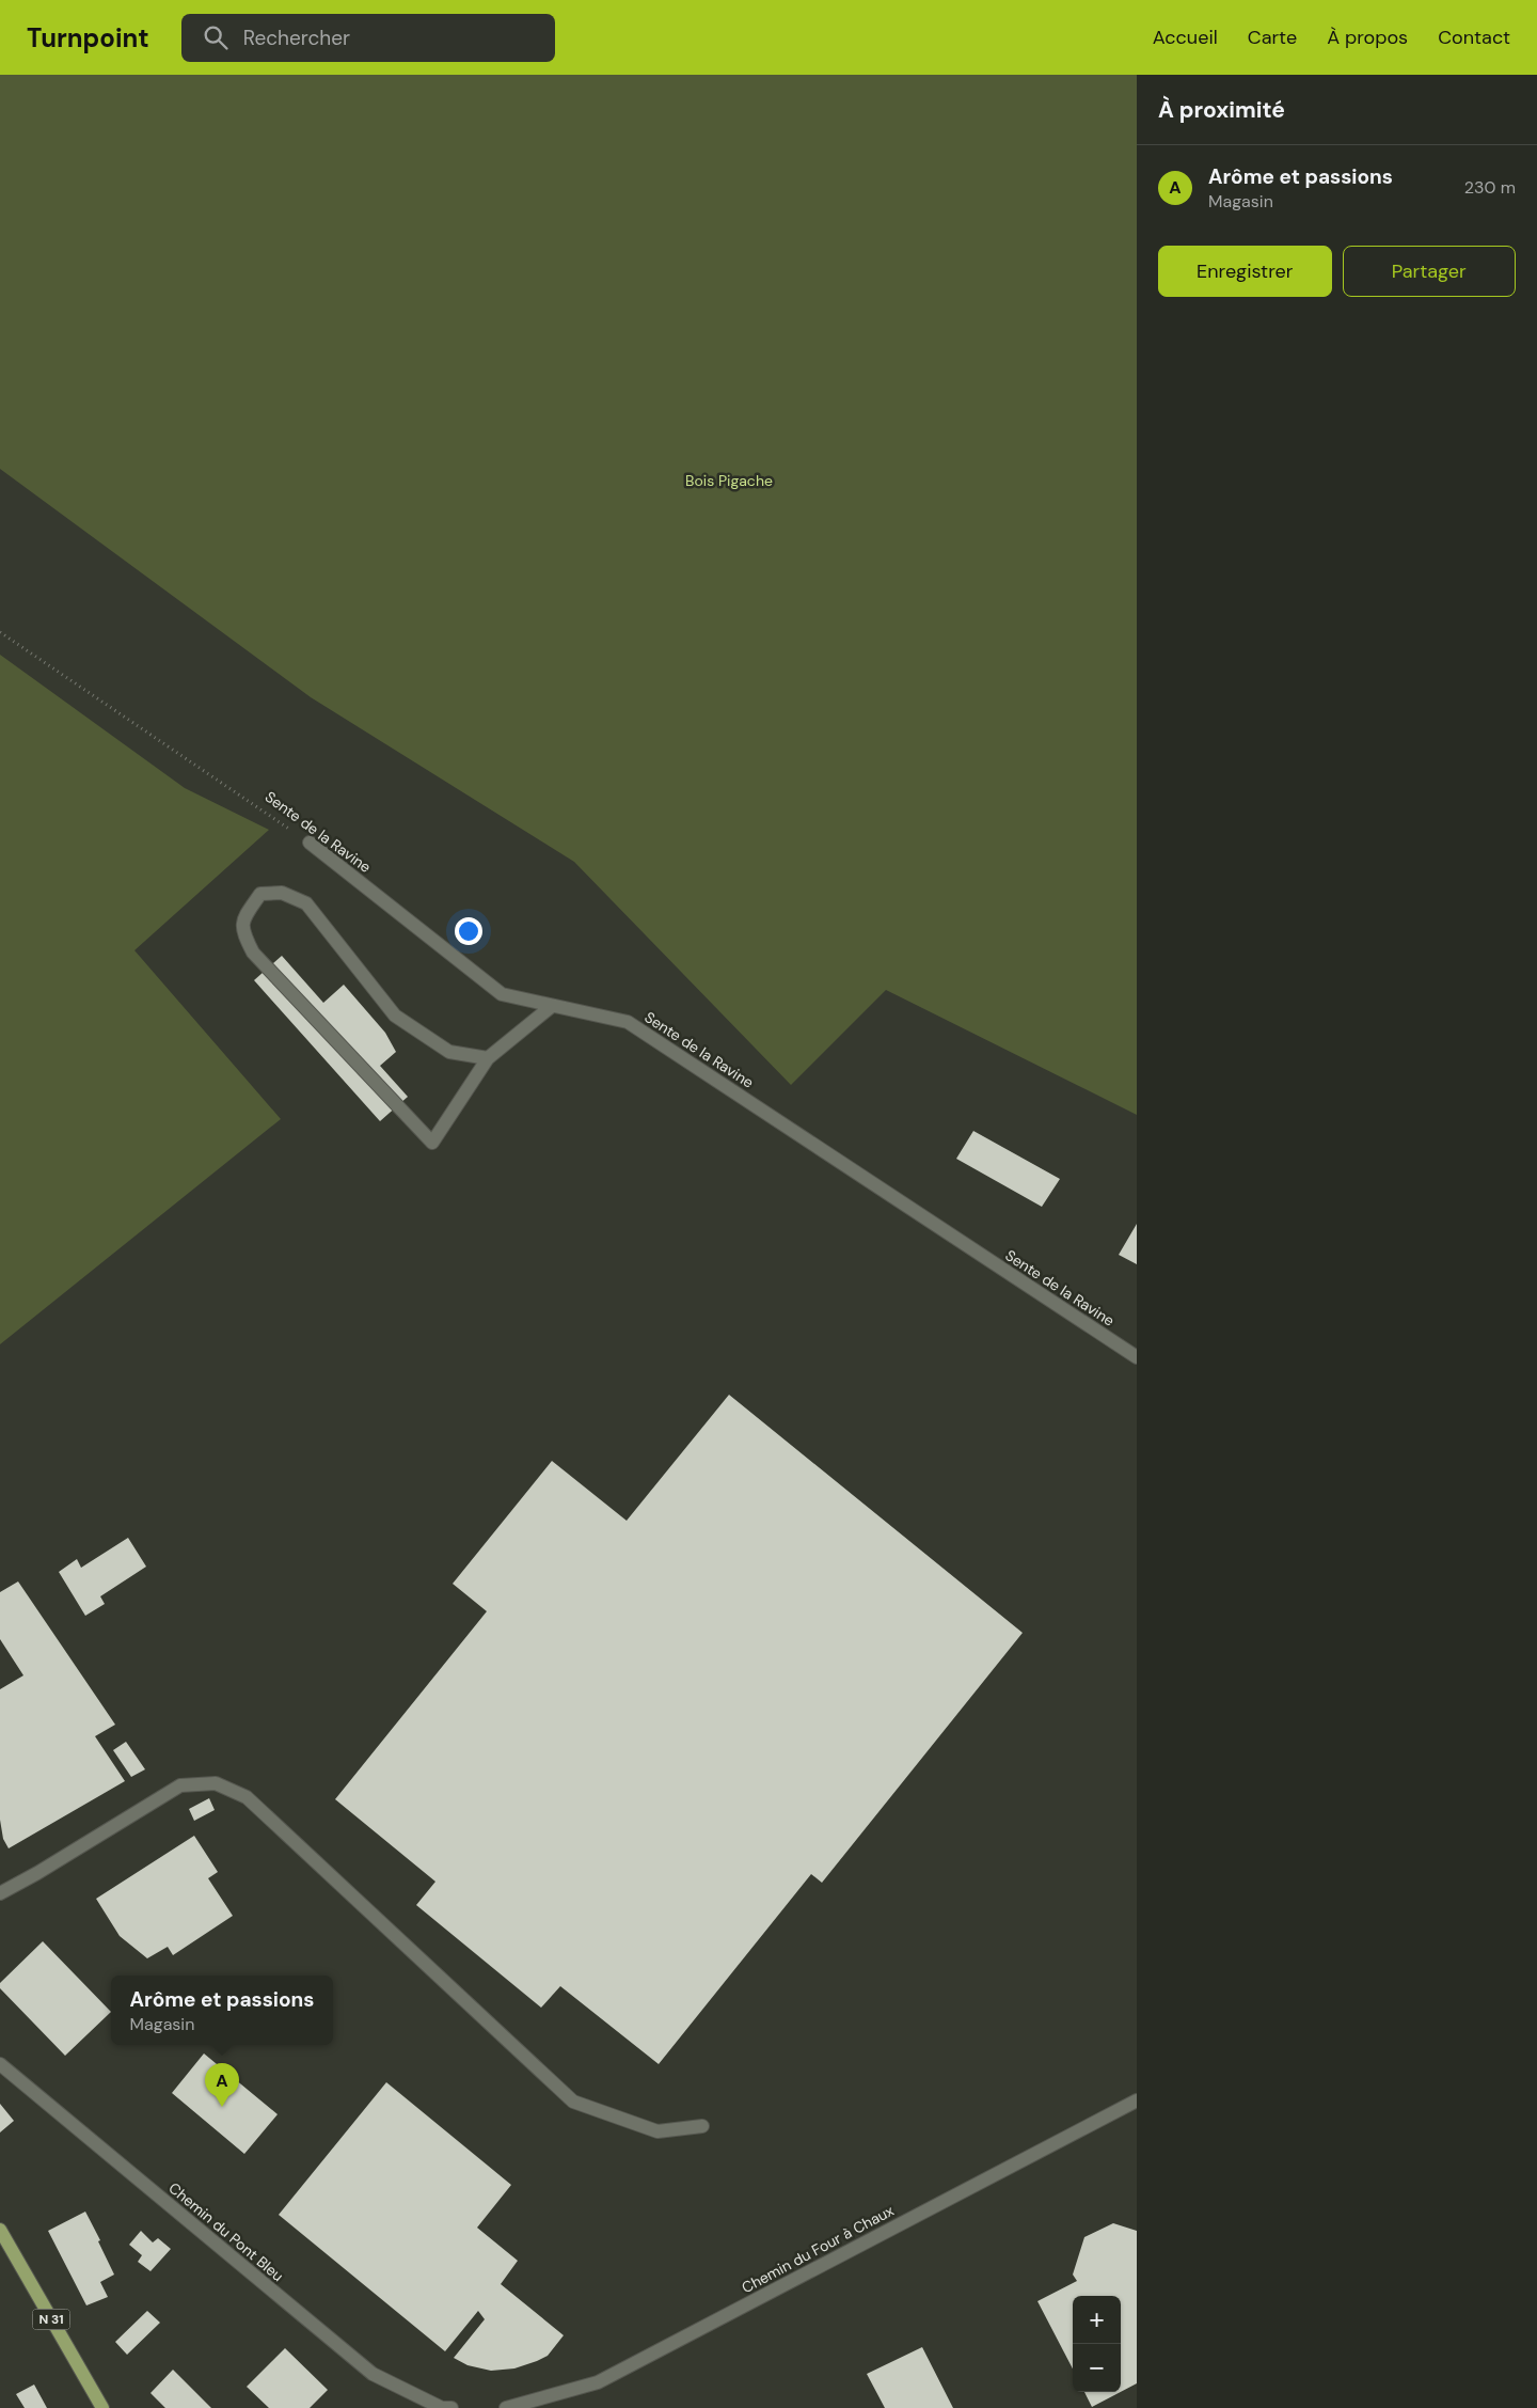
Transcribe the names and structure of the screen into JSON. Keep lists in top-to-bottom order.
{
  "streets": {
    "main road": ["N 31"],
    "street": ["Sente de la Ravine", "Chemin du Pont Bleu", "Chemin du Four à Chaux"]
  },
  "parks": ["Bois Pigache"],
  "page": {
    "header": "Turnpoint",
    "search": "Rechercher",
    "nav": [
      "Accueil",
      "Carte",
      "À propos",
      "Contact"
    ],
    "heading": "À proximité",
    "list": [
      {
        "mark": "A",
        "name": "Arôme et passions",
        "note": "Magasin",
        "value": "230 m"
      }
    ],
    "buttons": ["Enregistrer", "Partager"],
    "popup": ["Arôme et passions", "Magasin"],
    "pins": "A",
    "map_buttons": ["+", "−"]
  }
}
